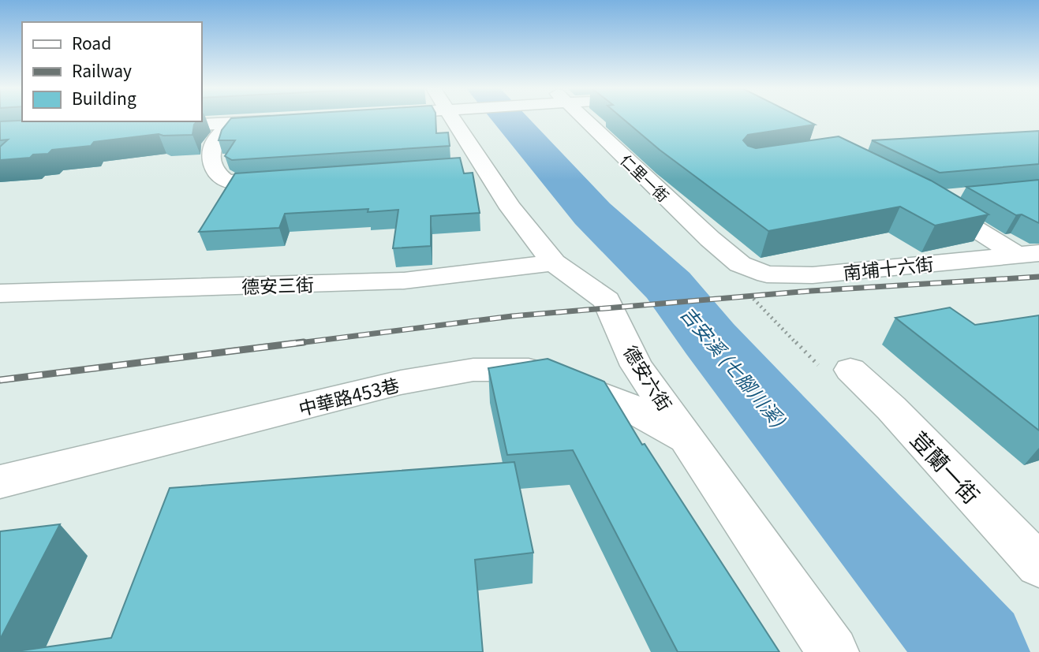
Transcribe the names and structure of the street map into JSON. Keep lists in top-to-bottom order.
{
  "streets": {
    "street": [
      "仁里一街",
      "南埔十六街",
      "德安三街",
      "德安六街",
      "中華路453巷",
      "荳蘭一街"
    ]
  },
  "crossings": [
    ["仁里一街", "南埔十六街"],
    ["德安三街", "德安六街"],
    ["德安六街", "中華路453巷"]
  ],
  "water": ["吉安溪 (七腳川溪)"],
  "legend": ["Road", "Railway", "Building"]
}
